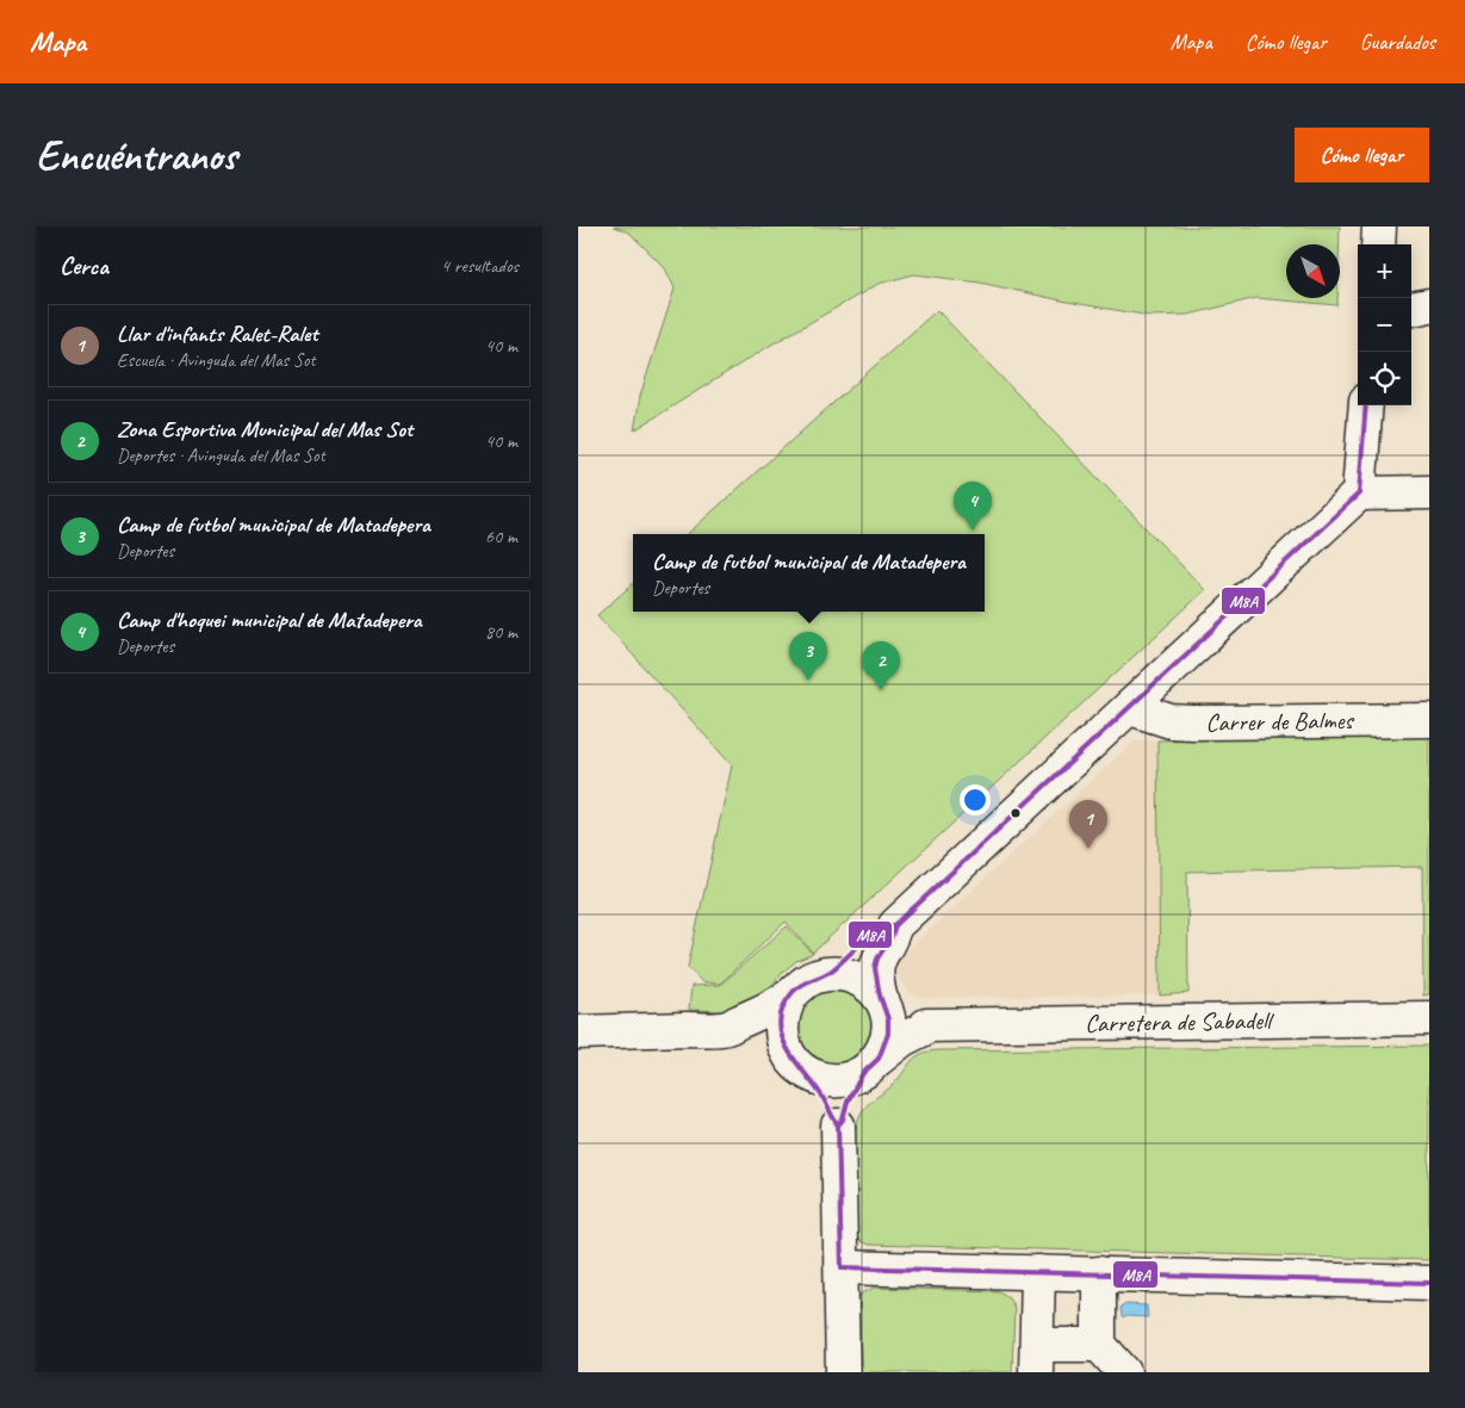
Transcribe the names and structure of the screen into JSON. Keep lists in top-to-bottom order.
{
  "streets": {
    "street": ["Carrer de Balmes", "Carretera de Sabadell"]
  },
  "lines": ["transit line M8A"],
  "north": "bottom right",
  "page": {
    "header": "Mapa",
    "nav": ["Mapa", "Cómo llegar", "Guardados"],
    "buttons": "Cómo llegar",
    "title": "Encuéntranos",
    "heading": ["Cerca", "4 resultados"],
    "map_buttons": ["+", "−"],
    "list": [
      {
        "mark": "1",
        "name": "Llar d'infants Ralet-Ralet",
        "note": "Escuela · Avinguda del Mas Sot",
        "value": "40 m"
      },
      {
        "mark": "2",
        "name": "Zona Esportiva Municipal del Mas Sot",
        "note": "Deportes · Avinguda del Mas Sot",
        "value": "40 m"
      },
      {
        "mark": "3",
        "name": "Camp de futbol municipal de Matadepera",
        "note": "Deportes",
        "value": "60 m"
      },
      {
        "mark": "4",
        "name": "Camp d'hoquei municipal de Matadepera",
        "note": "Deportes",
        "value": "80 m"
      }
    ],
    "pins": [
      "4",
      "3",
      "2",
      "1"
    ],
    "popup": ["Camp de futbol municipal de Matadepera", "Deportes"]
  }
}
